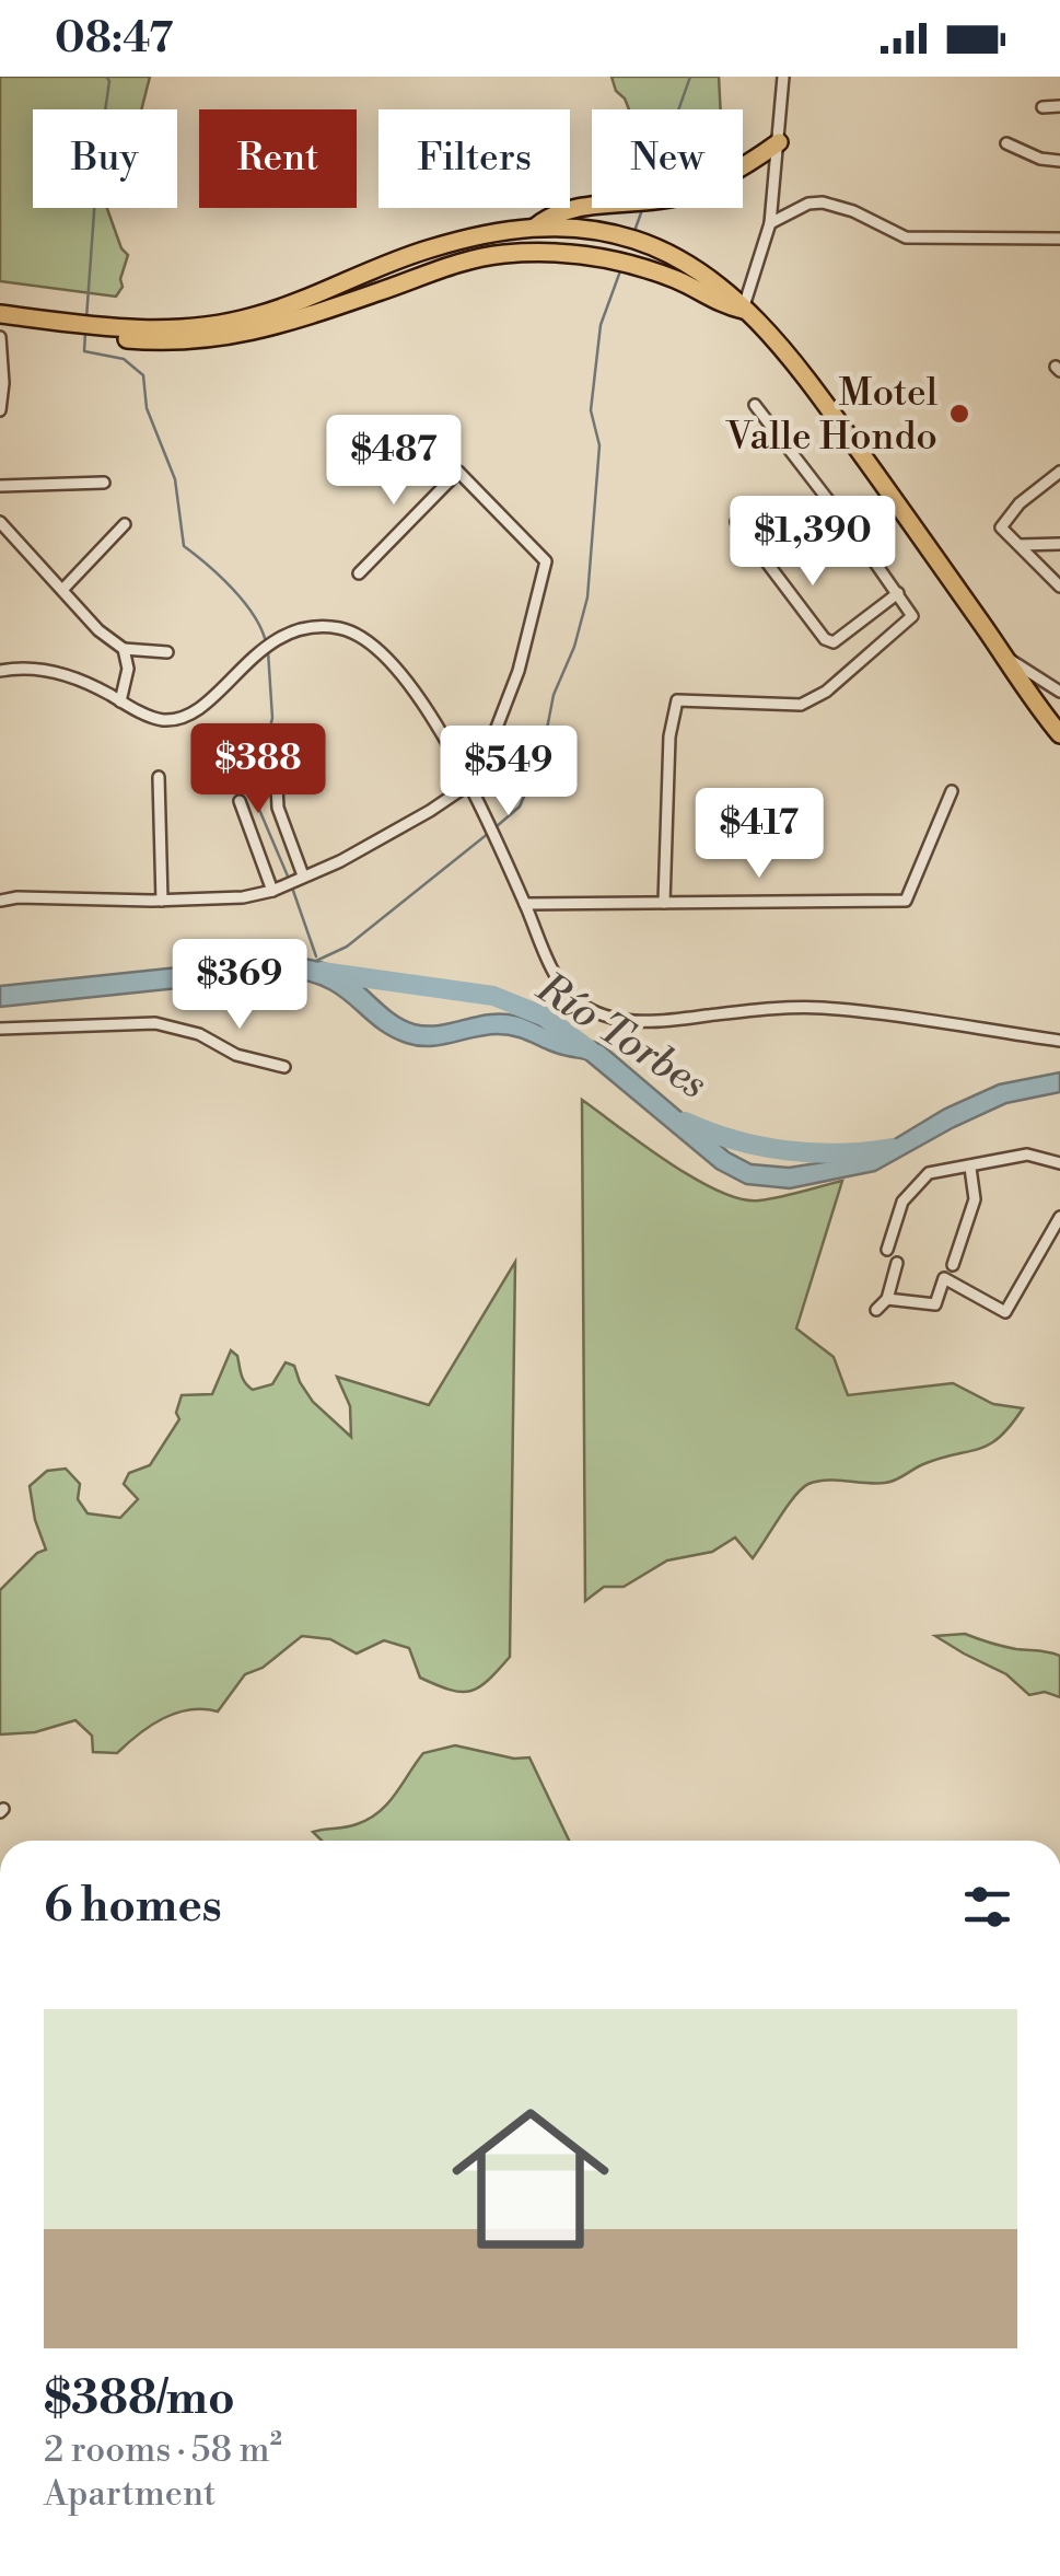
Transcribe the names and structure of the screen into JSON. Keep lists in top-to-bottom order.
{
  "water": ["Río Torbes"],
  "places": ["Motel Valle Hondo"],
  "page": {
    "status": "08:47",
    "chip": [
      "Buy",
      "Rent",
      "Filters",
      "New"
    ],
    "price": [
      "$487",
      "$1,390",
      "$388",
      "$549",
      "$417",
      "$369"
    ],
    "heading": "6 homes",
    "list": [
      {
        "name": "$388/mo",
        "note": "2 rooms · 58 m² · Apartment"
      }
    ]
  }
}
